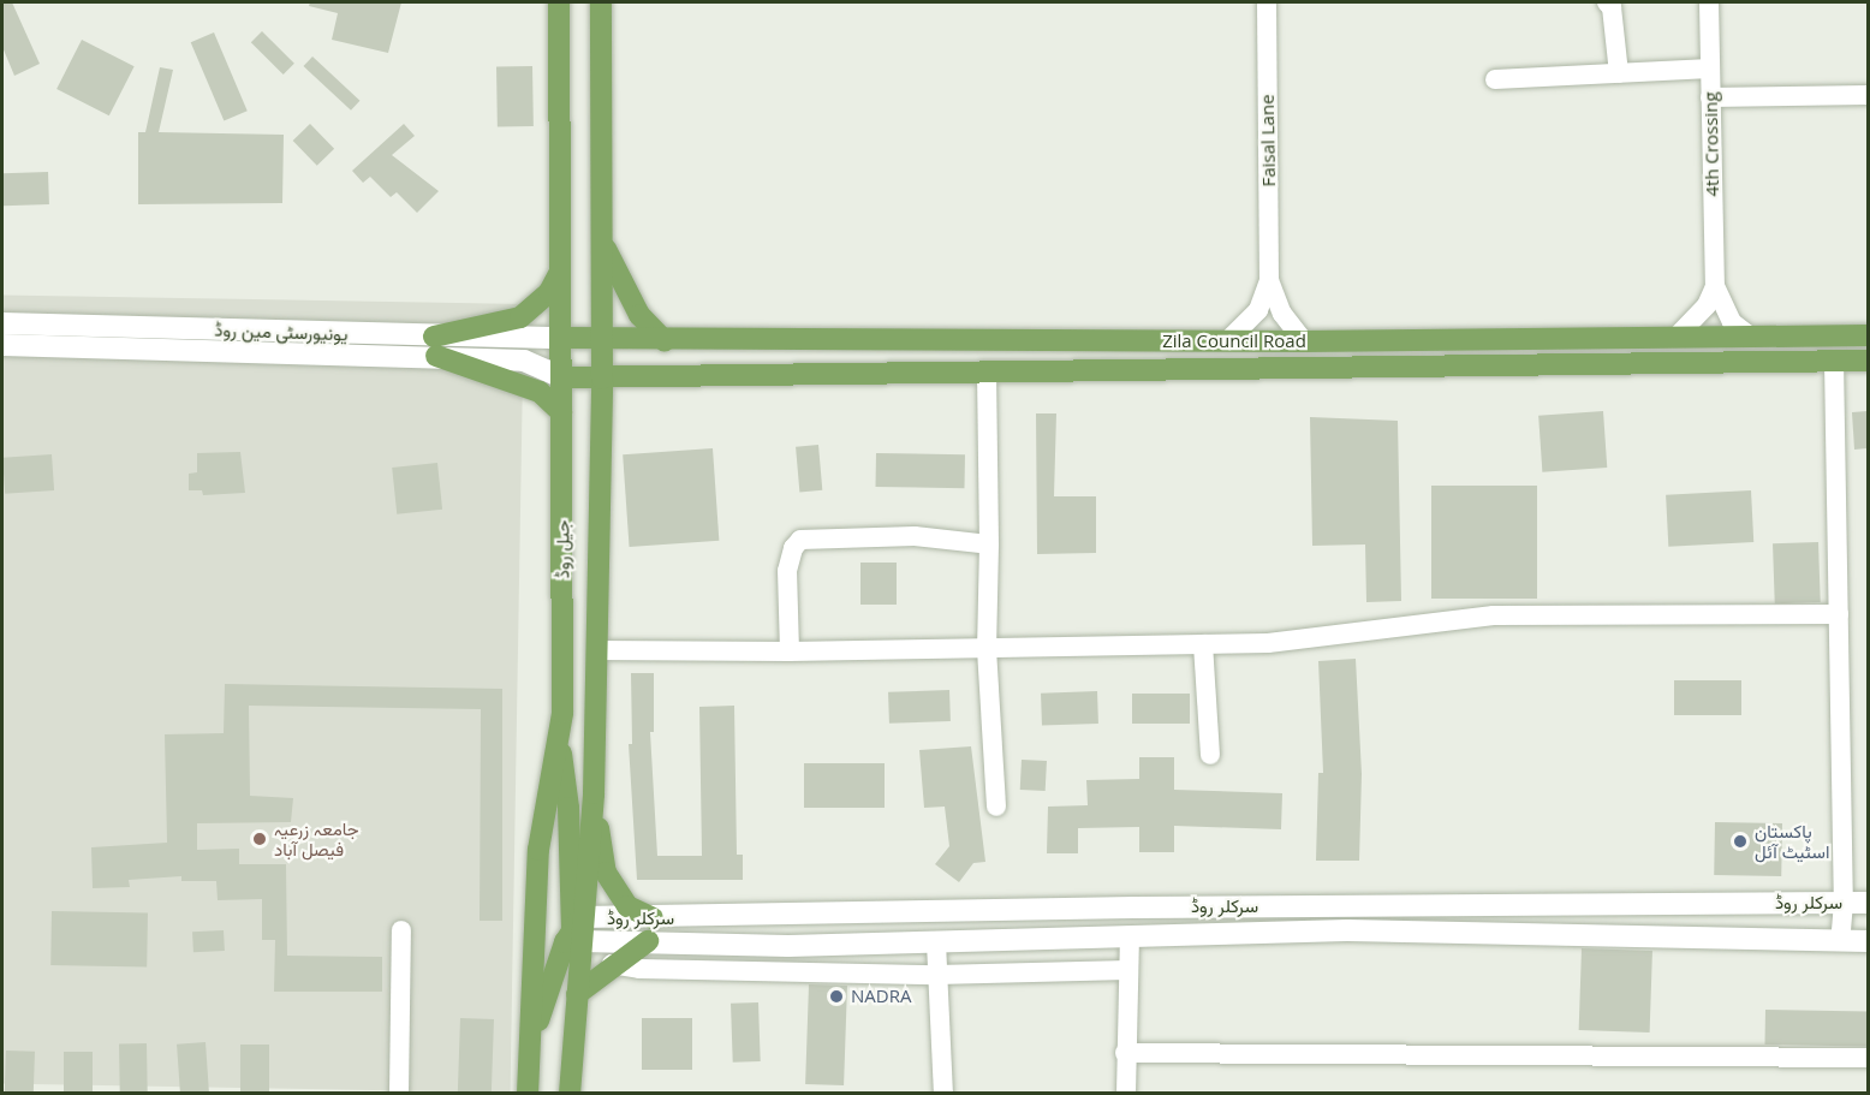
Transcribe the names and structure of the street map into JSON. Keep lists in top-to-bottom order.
{
  "streets": {
    "main road": [
      "یونیورسٹی مین روڈ",
      "Zila Council Road",
      "جیل روڈ",
      "سرکلر روڈ"
    ],
    "street": ["Faisal Lane", "4th Crossing"]
  },
  "crossings": [
    ["Faisal Lane", "Zila Council Road"],
    ["4th Crossing", "Zila Council Road"],
    ["یونیورسٹی مین روڈ", "Zila Council Road"],
    ["یونیورسٹی مین روڈ", "جیل روڈ"],
    ["Zila Council Road", "جیل روڈ"],
    ["جیل روڈ", "سرکلر روڈ"]
  ],
  "places": ["جامعہ زرعیہ فیصل آباد", "پاکستان اسٹیٹ آئل", "NADRA"]
}
